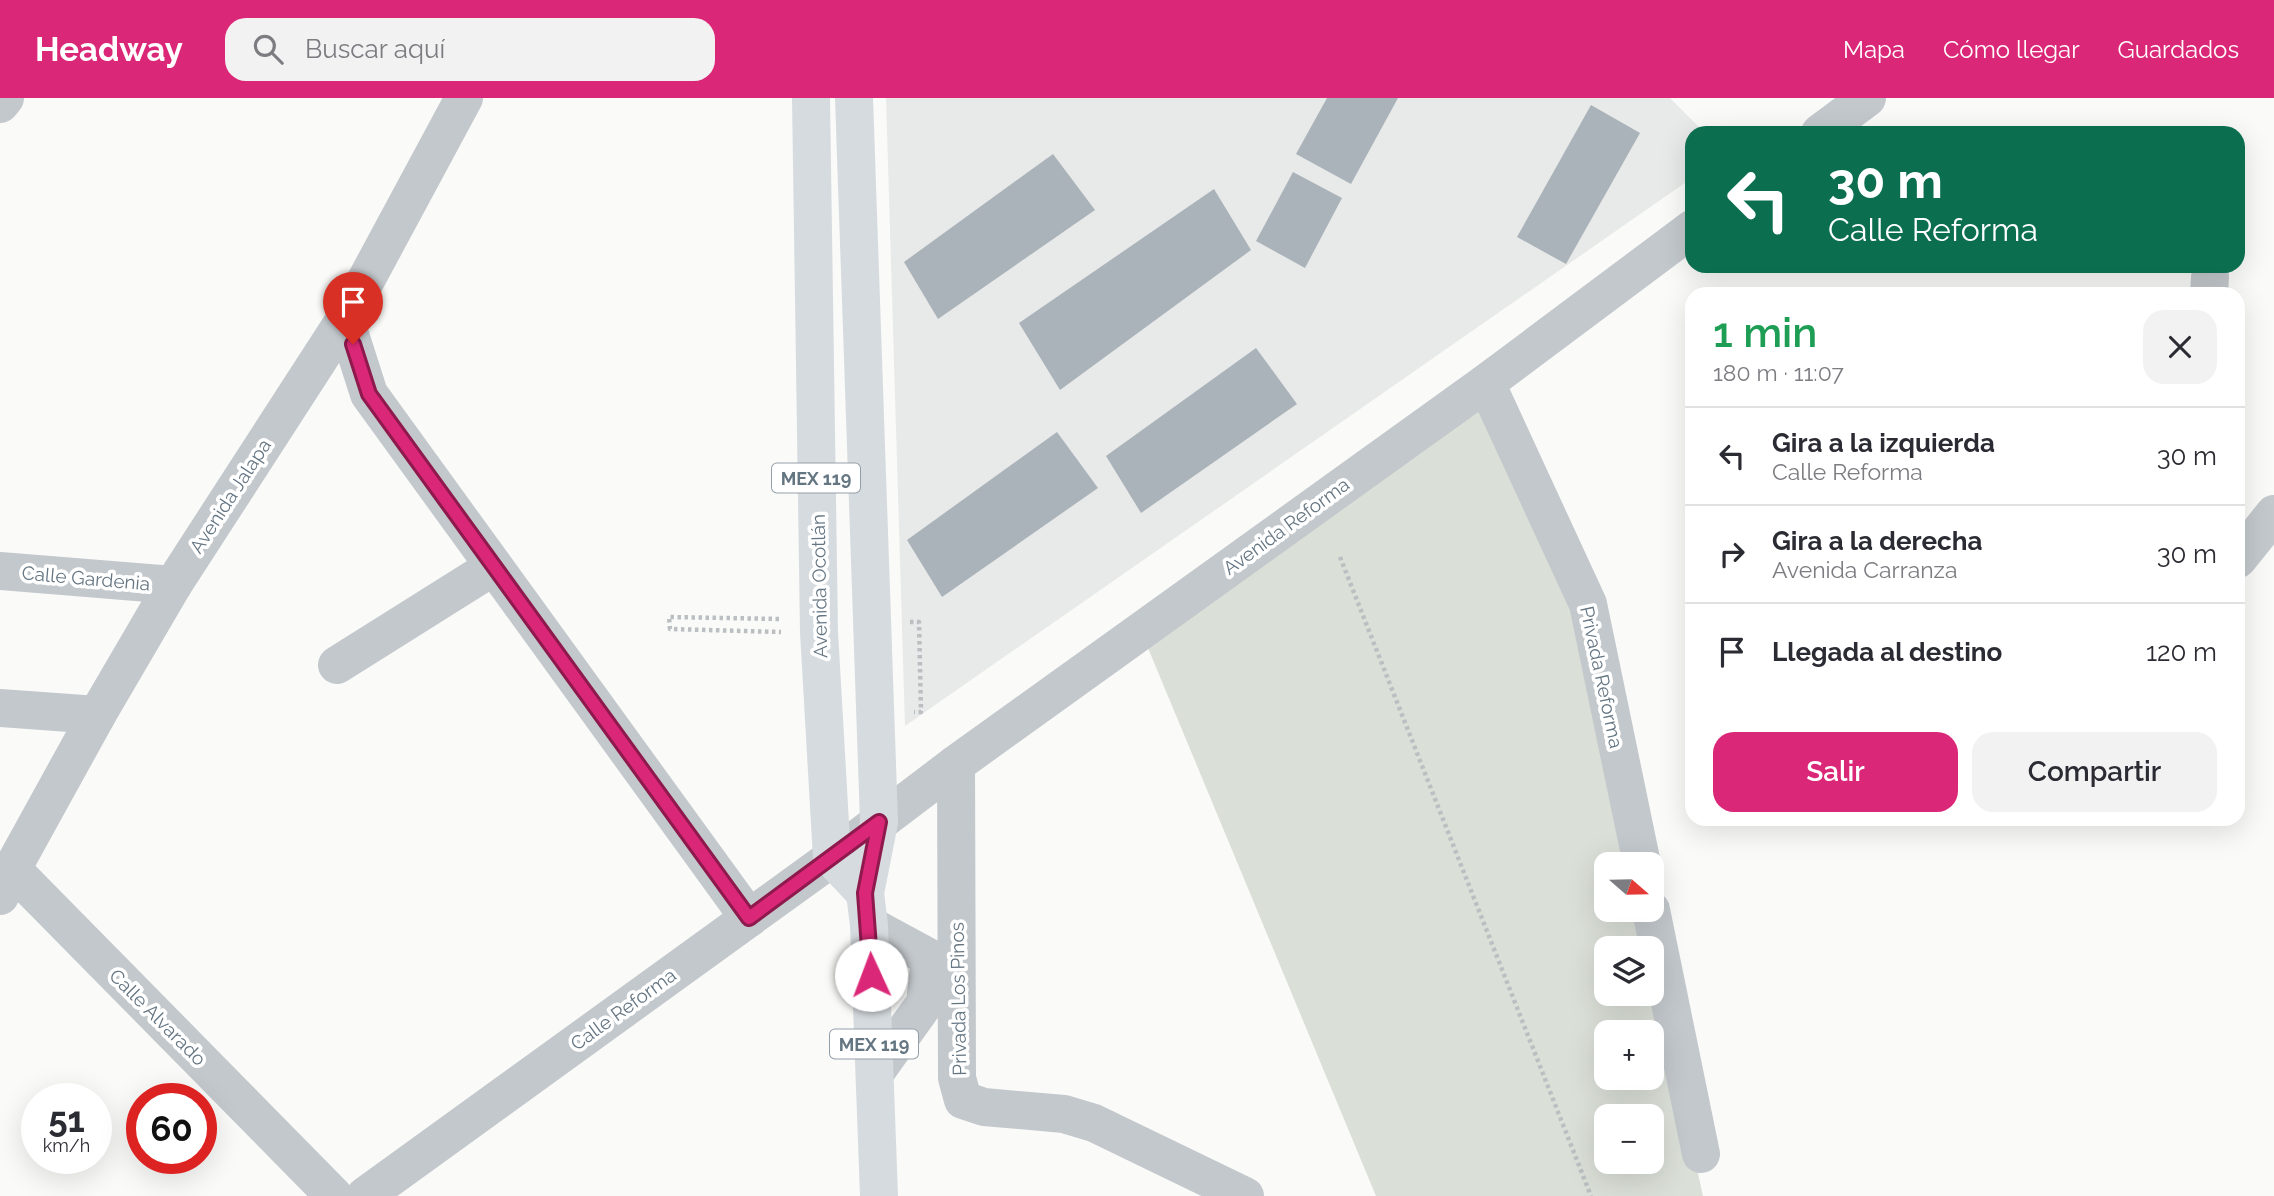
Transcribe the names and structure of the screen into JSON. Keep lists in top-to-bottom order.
{
  "streets": {
    "main road": ["MEX 119", "Avenida Ocotlán"],
    "street": [
      "Avenida Jalapa",
      "Avenida Reforma",
      "Calle Gardenia",
      "Privada Reforma",
      "Privada Los Pinos",
      "Calle Reforma",
      "Calle Alvarado"
    ]
  },
  "crossings": [
    ["MEX 119", "Avenida Reforma"],
    ["MEX 119", "Calle Reforma"],
    ["Avenida Jalapa", "Calle Gardenia"],
    ["Avenida Jalapa", "Calle Alvarado"],
    ["Avenida Reforma", "Privada Reforma"],
    ["Avenida Reforma", "Privada Los Pinos"],
    ["Avenida Reforma", "Calle Reforma"],
    ["Avenida Ocotlán", "Calle Reforma"]
  ],
  "north": "right",
  "page": {
    "header": "Headway",
    "search": "Buscar aquí",
    "nav": ["Mapa", "Cómo llegar", "Guardados"],
    "turn": ["30 m", "Calle Reforma"],
    "heading": ["1 min", "180 m · 11:07"],
    "list": [
      {
        "name": "Gira a la izquierda",
        "note": "Calle Reforma",
        "value": "30 m"
      },
      {
        "name": "Gira a la derecha",
        "note": "Avenida Carranza",
        "value": "30 m"
      },
      {
        "name": "Llegada al destino",
        "value": "120 m"
      }
    ],
    "buttons": ["Salir", "Compartir"],
    "map_buttons": ["+", "−"],
    "speed": "51 km/h",
    "limit": "60"
  }
}
